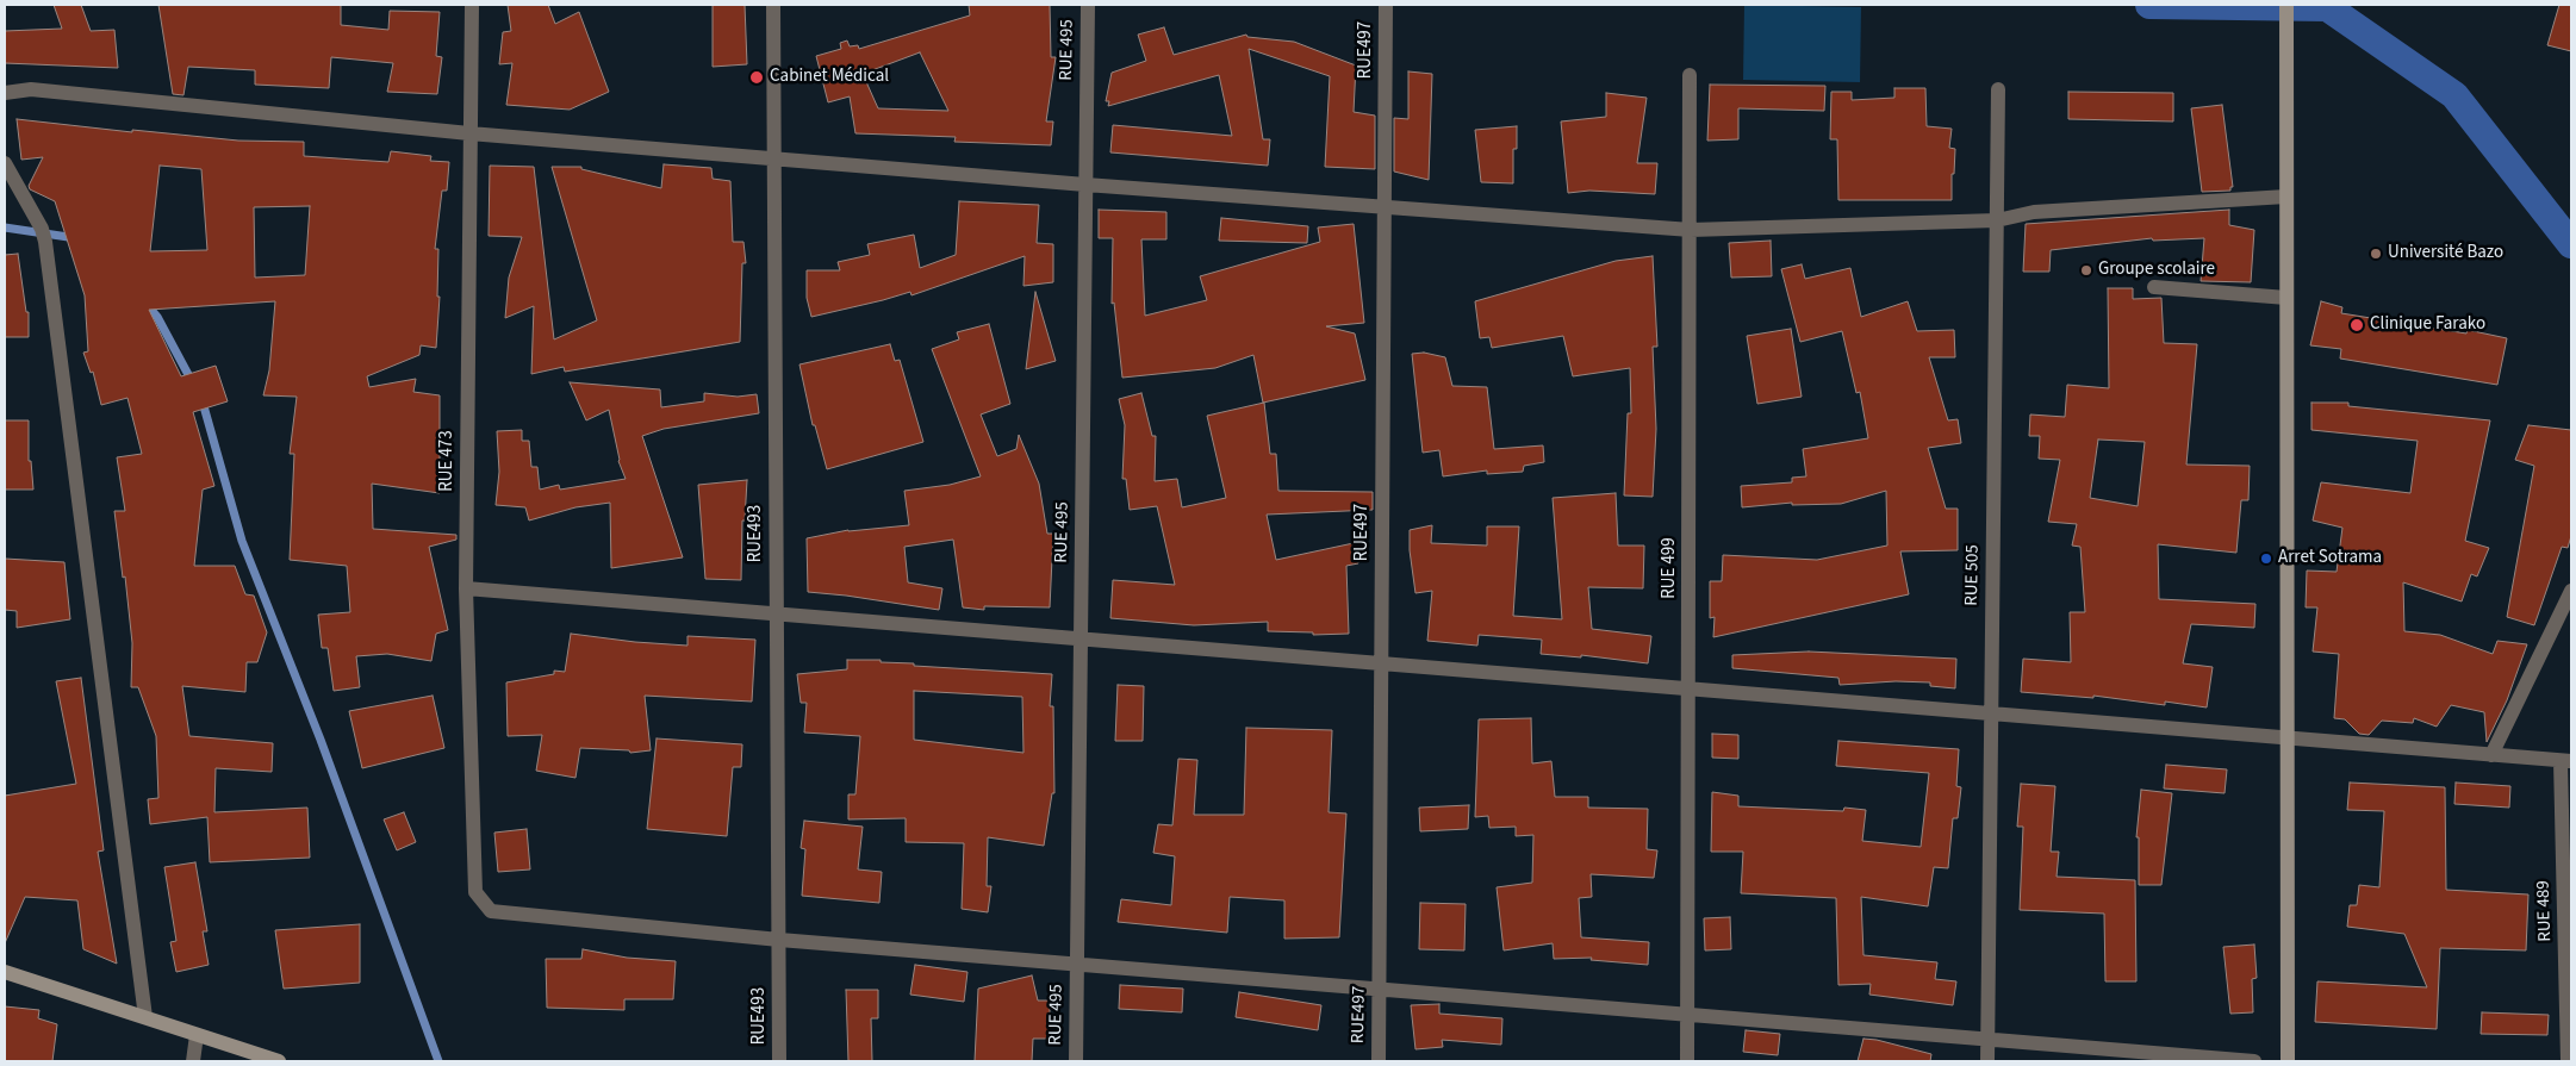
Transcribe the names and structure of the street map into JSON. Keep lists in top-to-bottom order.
{
  "streets": {
    "street": [
      "RUE 495",
      "RUE497",
      "RUE 473",
      "RUE493",
      "RUE 499",
      "RUE 505",
      "RUE 489"
    ]
  },
  "crossings": [
    ["RUE 473", "RUE493"]
  ],
  "places": [
    "Cabinet Médical",
    "Université Bazo",
    "Groupe scolaire",
    "Clinique Farako",
    "Arret Sotrama"
  ]
}
